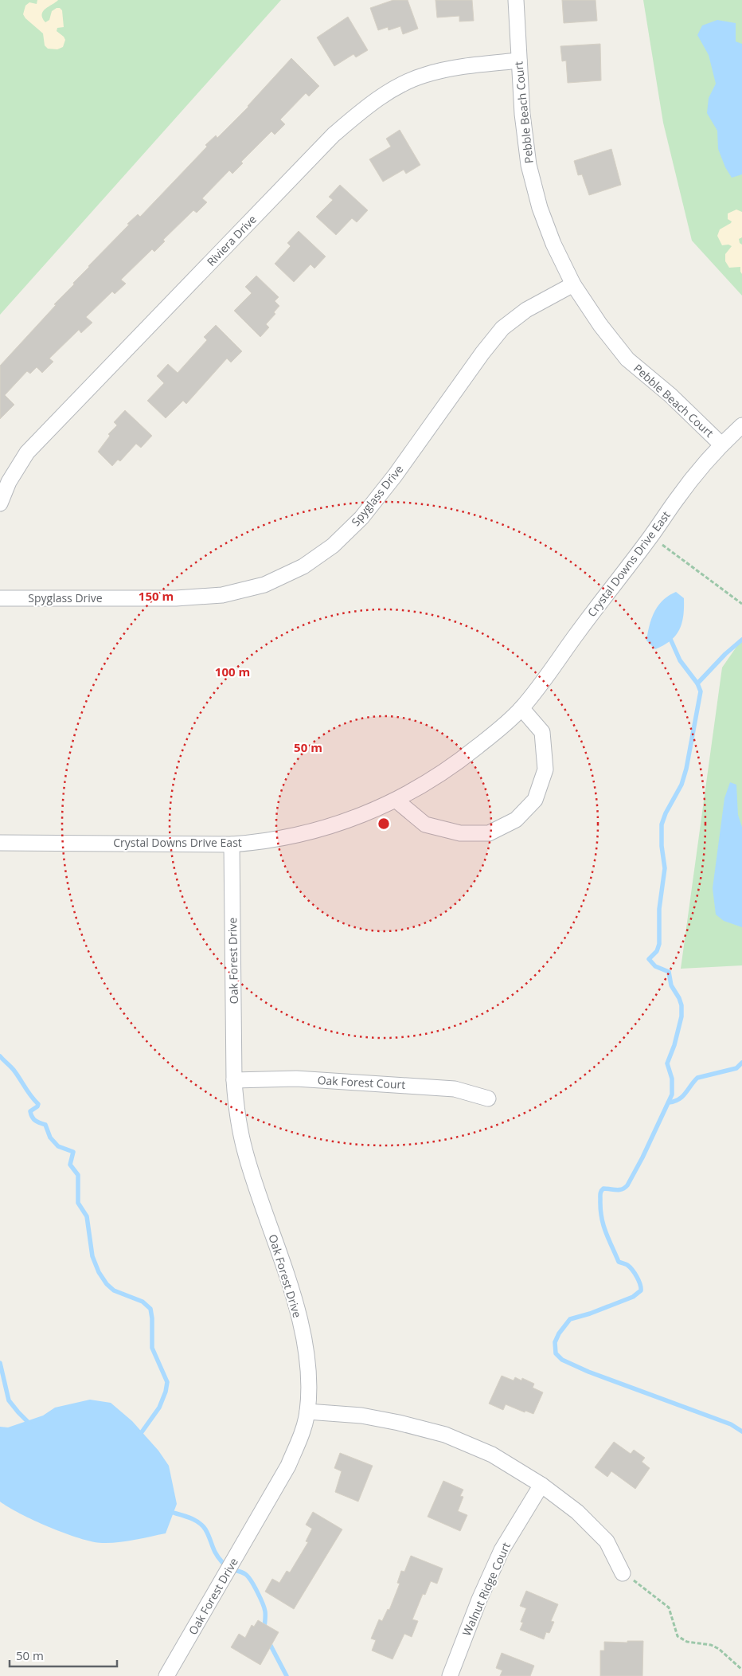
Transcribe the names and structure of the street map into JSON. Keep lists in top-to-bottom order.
{
  "streets": {
    "street": [
      "Pebble Beach Court",
      "Riviera Drive",
      "Spyglass Drive",
      "Crystal Downs Drive East",
      "Oak Forest Drive",
      "Oak Forest Court",
      "Walnut Ridge Court"
    ]
  },
  "crossings": [
    ["Pebble Beach Court", "Riviera Drive"],
    ["Pebble Beach Court", "Spyglass Drive"],
    ["Pebble Beach Court", "Crystal Downs Drive East"],
    ["Crystal Downs Drive East", "Oak Forest Drive"],
    ["Oak Forest Drive", "Oak Forest Court"]
  ],
  "scale_bar": "50 m",
  "rings": ["150 m", "100 m", "50 m"]
}
